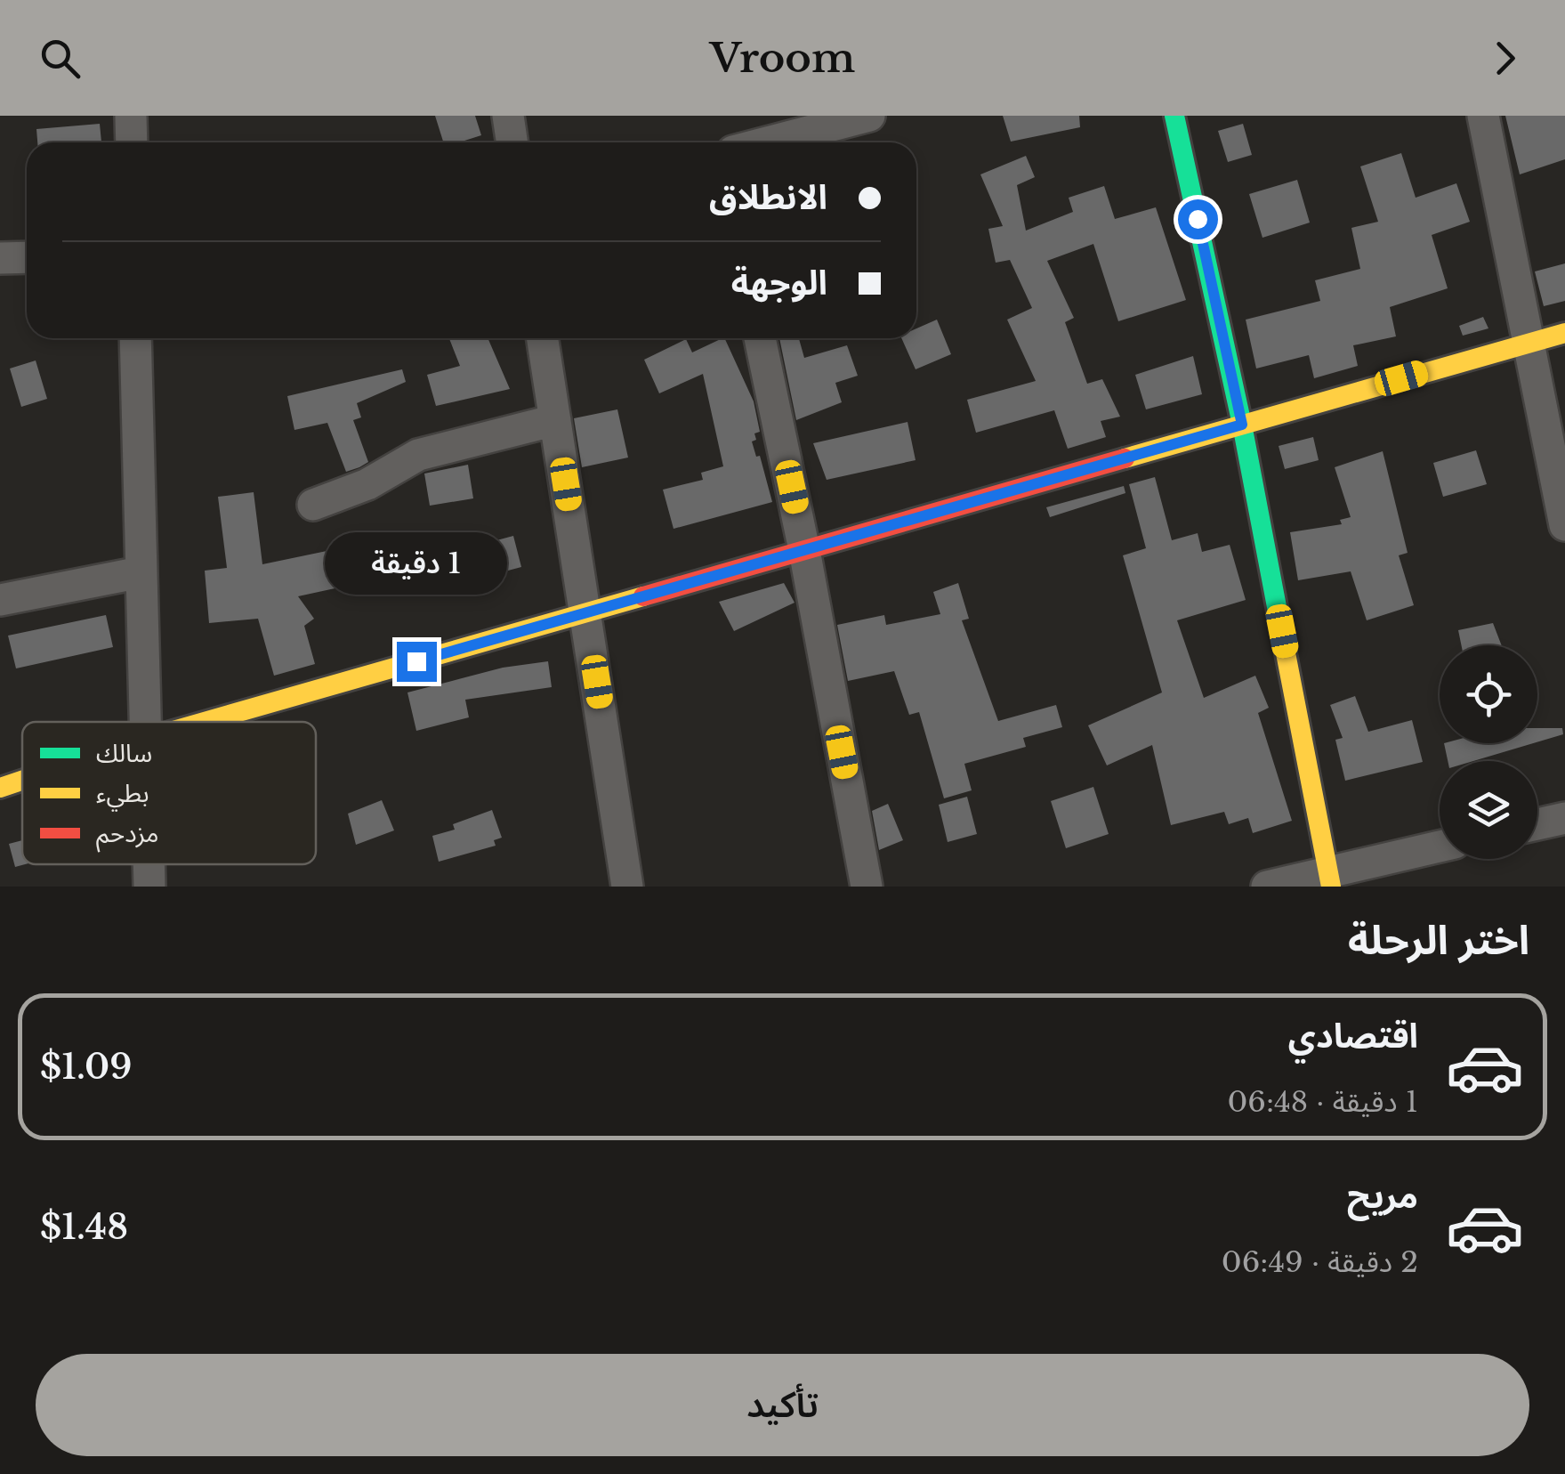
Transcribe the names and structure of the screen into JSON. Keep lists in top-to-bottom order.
{
  "legend": ["سالك", "بطيء", "مزدحم"],
  "page": {
    "header": "Vroom",
    "banner": ["الانطلاق", "الوجهة"],
    "bubble": "1 دقيقة",
    "heading": "اختر الرحلة",
    "list": [
      {
        "name": "اقتصادي",
        "note": "1 دقيقة · 06:48",
        "value": "$1.09"
      },
      {
        "name": "مريح",
        "note": "2 دقيقة · 06:49",
        "value": "$1.48"
      }
    ],
    "buttons": "تأكيد"
  }
}
